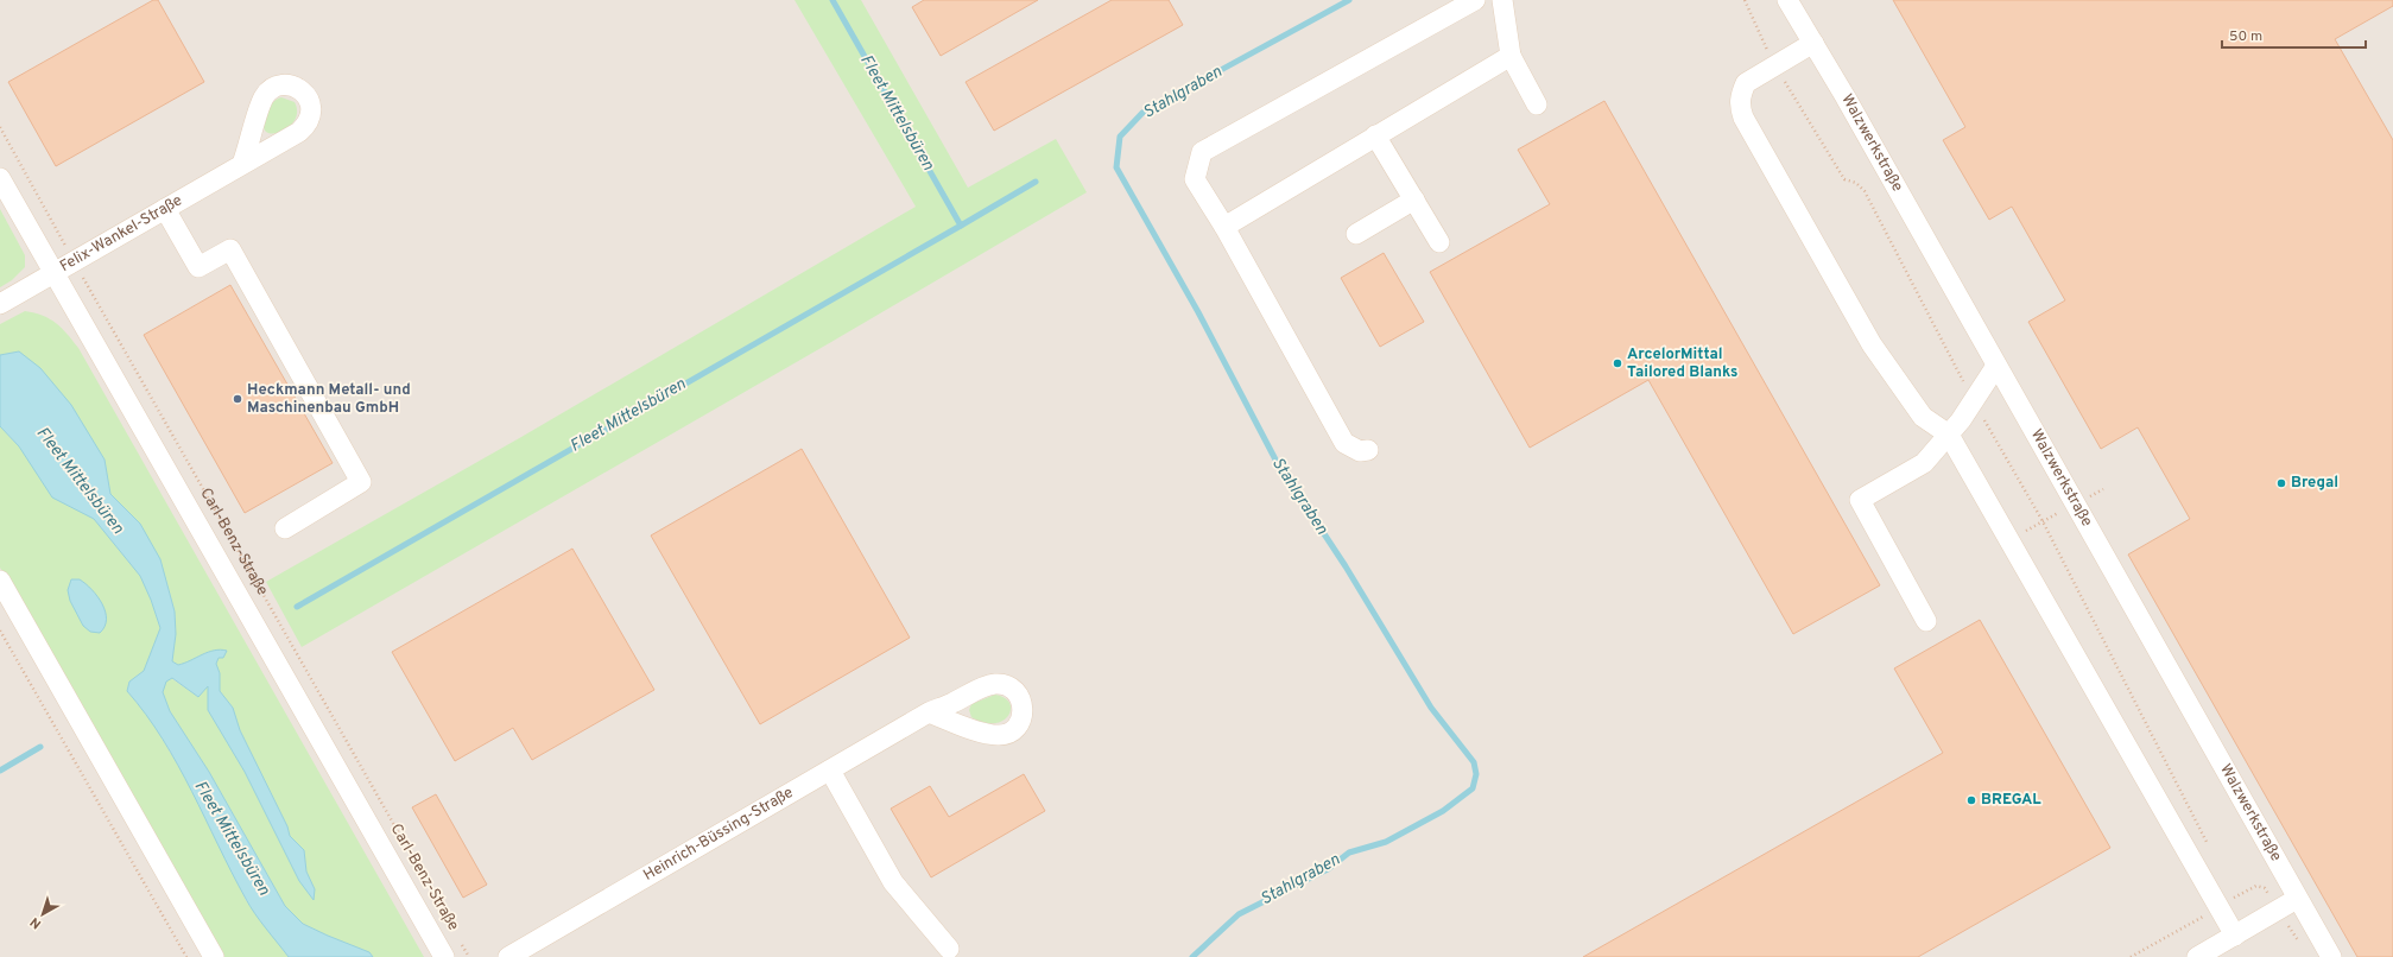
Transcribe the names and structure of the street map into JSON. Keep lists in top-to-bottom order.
{
  "streets": {
    "street": [
      "Walzwerkstraße",
      "Felix-Wankel-Straße",
      "Carl-Benz-Straße",
      "Heinrich-Büssing-Straße"
    ]
  },
  "crossings": [
    ["Felix-Wankel-Straße", "Carl-Benz-Straße"]
  ],
  "water": ["Stahlgraben", "Fleet Mittelsbüren"],
  "places": [
    "ArcelorMittal Tailored Blanks",
    "Heckmann Metall- und Maschinenbau GmbH",
    "Bregal",
    "BREGAL"
  ],
  "scale_bar": "50 m",
  "north": "bottom left"
}
